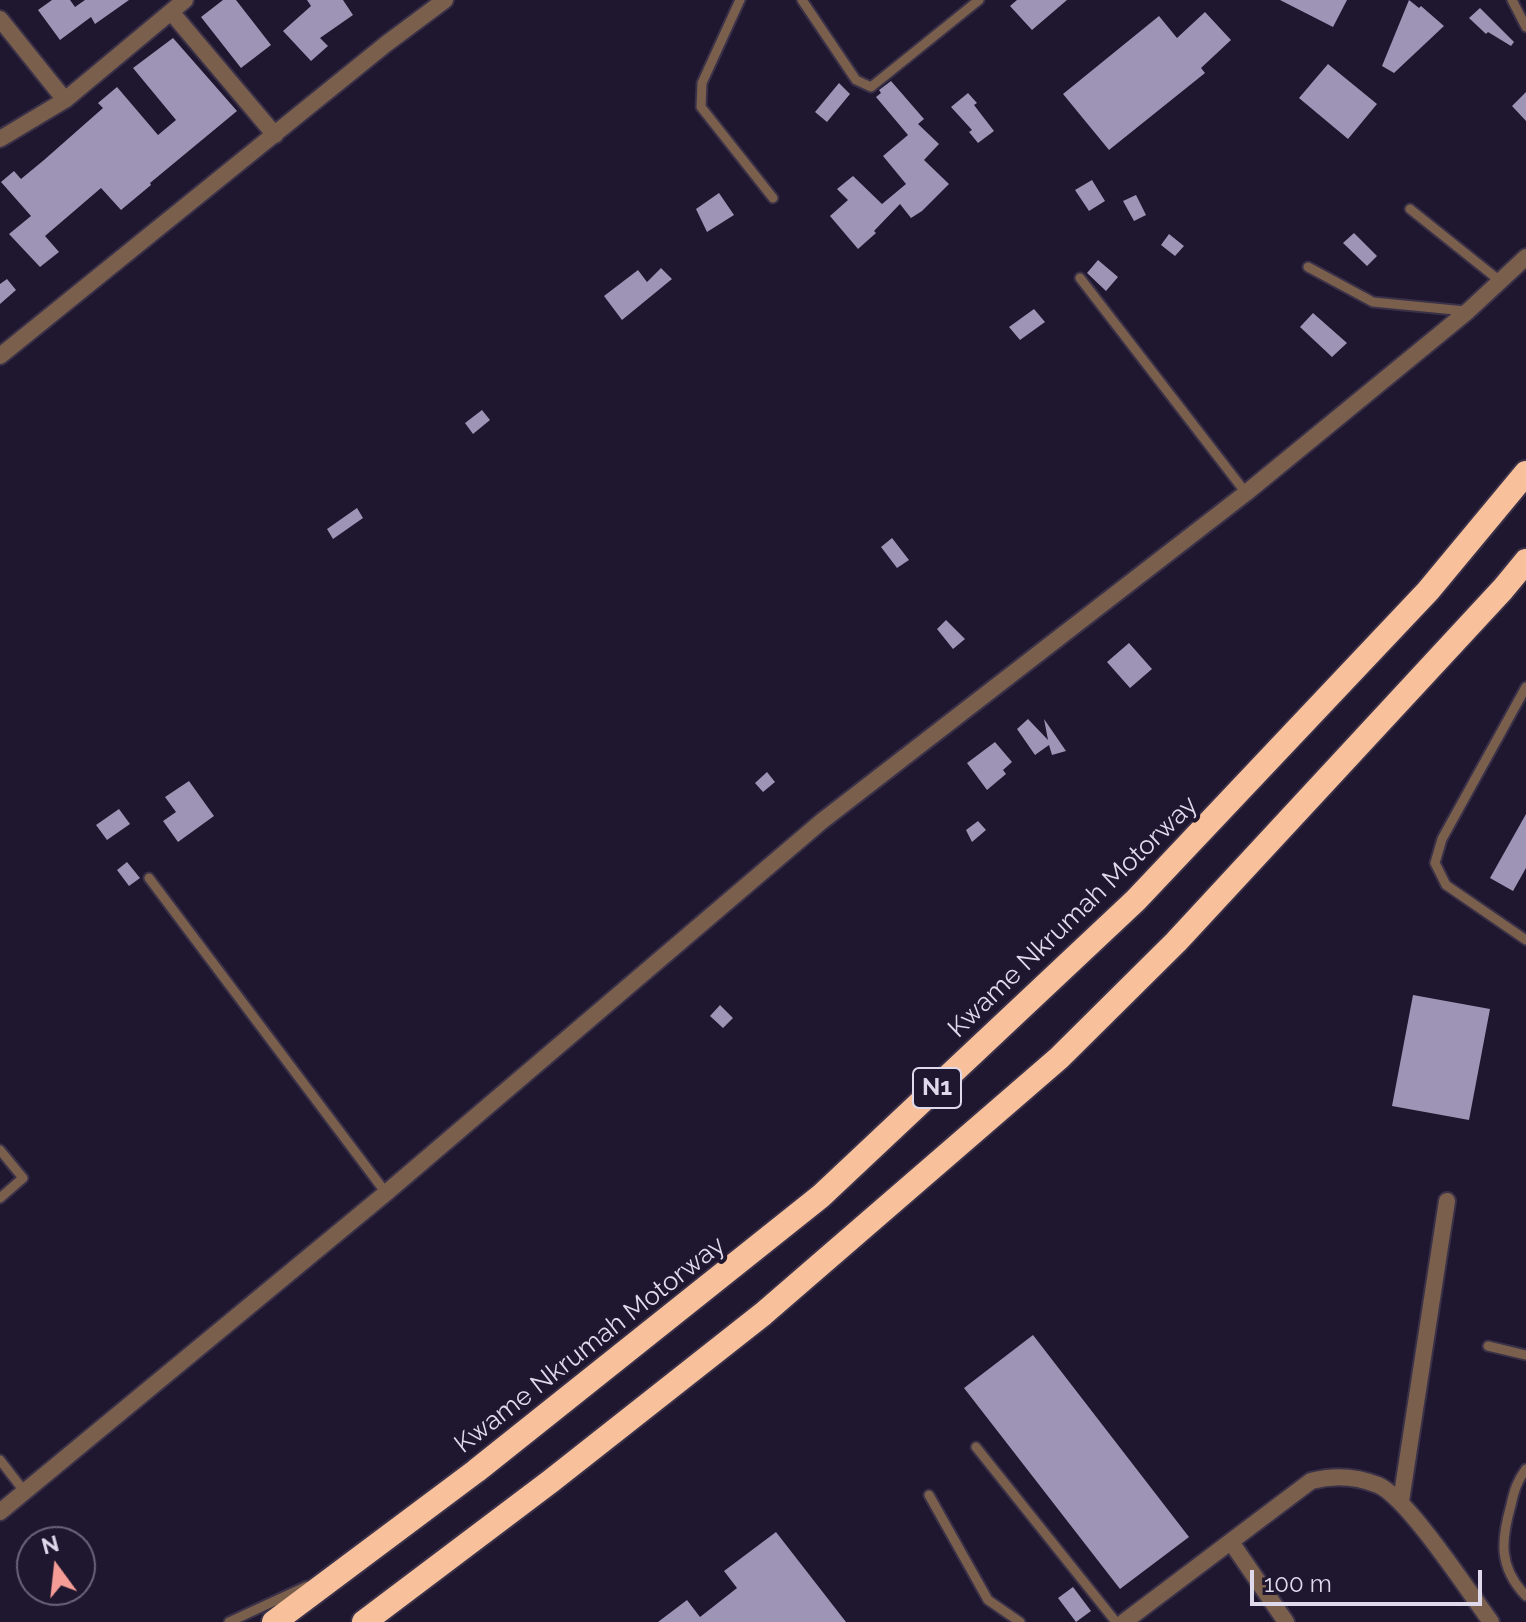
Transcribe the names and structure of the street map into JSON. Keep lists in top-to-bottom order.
{
  "streets": {
    "highway": ["Kwame Nkrumah Motorway", "N1"]
  },
  "scale_bar": "100 m",
  "north": "top"
}
